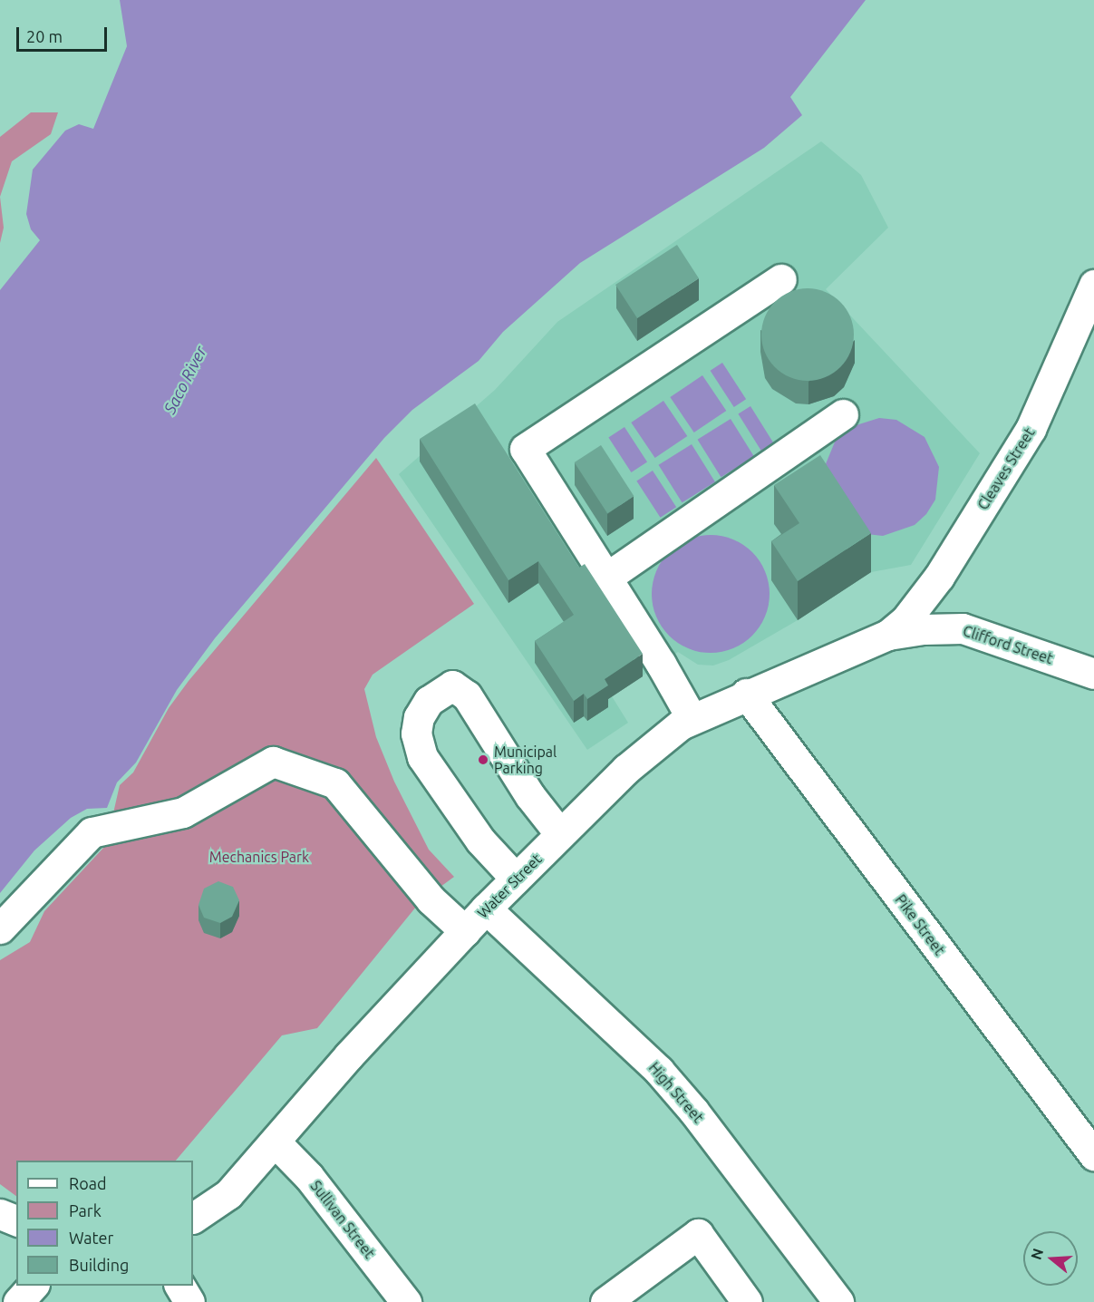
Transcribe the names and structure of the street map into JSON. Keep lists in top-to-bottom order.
{
  "streets": {
    "street": [
      "Cleaves Street",
      "Clifford Street",
      "Water Street",
      "Pike Street",
      "High Street",
      "Sullivan Street"
    ]
  },
  "crossings": [
    ["Cleaves Street", "Clifford Street"],
    ["Cleaves Street", "Water Street"],
    ["Clifford Street", "Water Street"],
    ["Water Street", "Pike Street"],
    ["Water Street", "High Street"],
    ["Water Street", "Sullivan Street"]
  ],
  "water": ["Saco River"],
  "parks": ["Mechanics Park"],
  "places": ["Municipal Parking"],
  "legend": [
    "Road",
    "Park",
    "Water",
    "Building"
  ],
  "scale_bar": "20 m",
  "north": "left"
}
